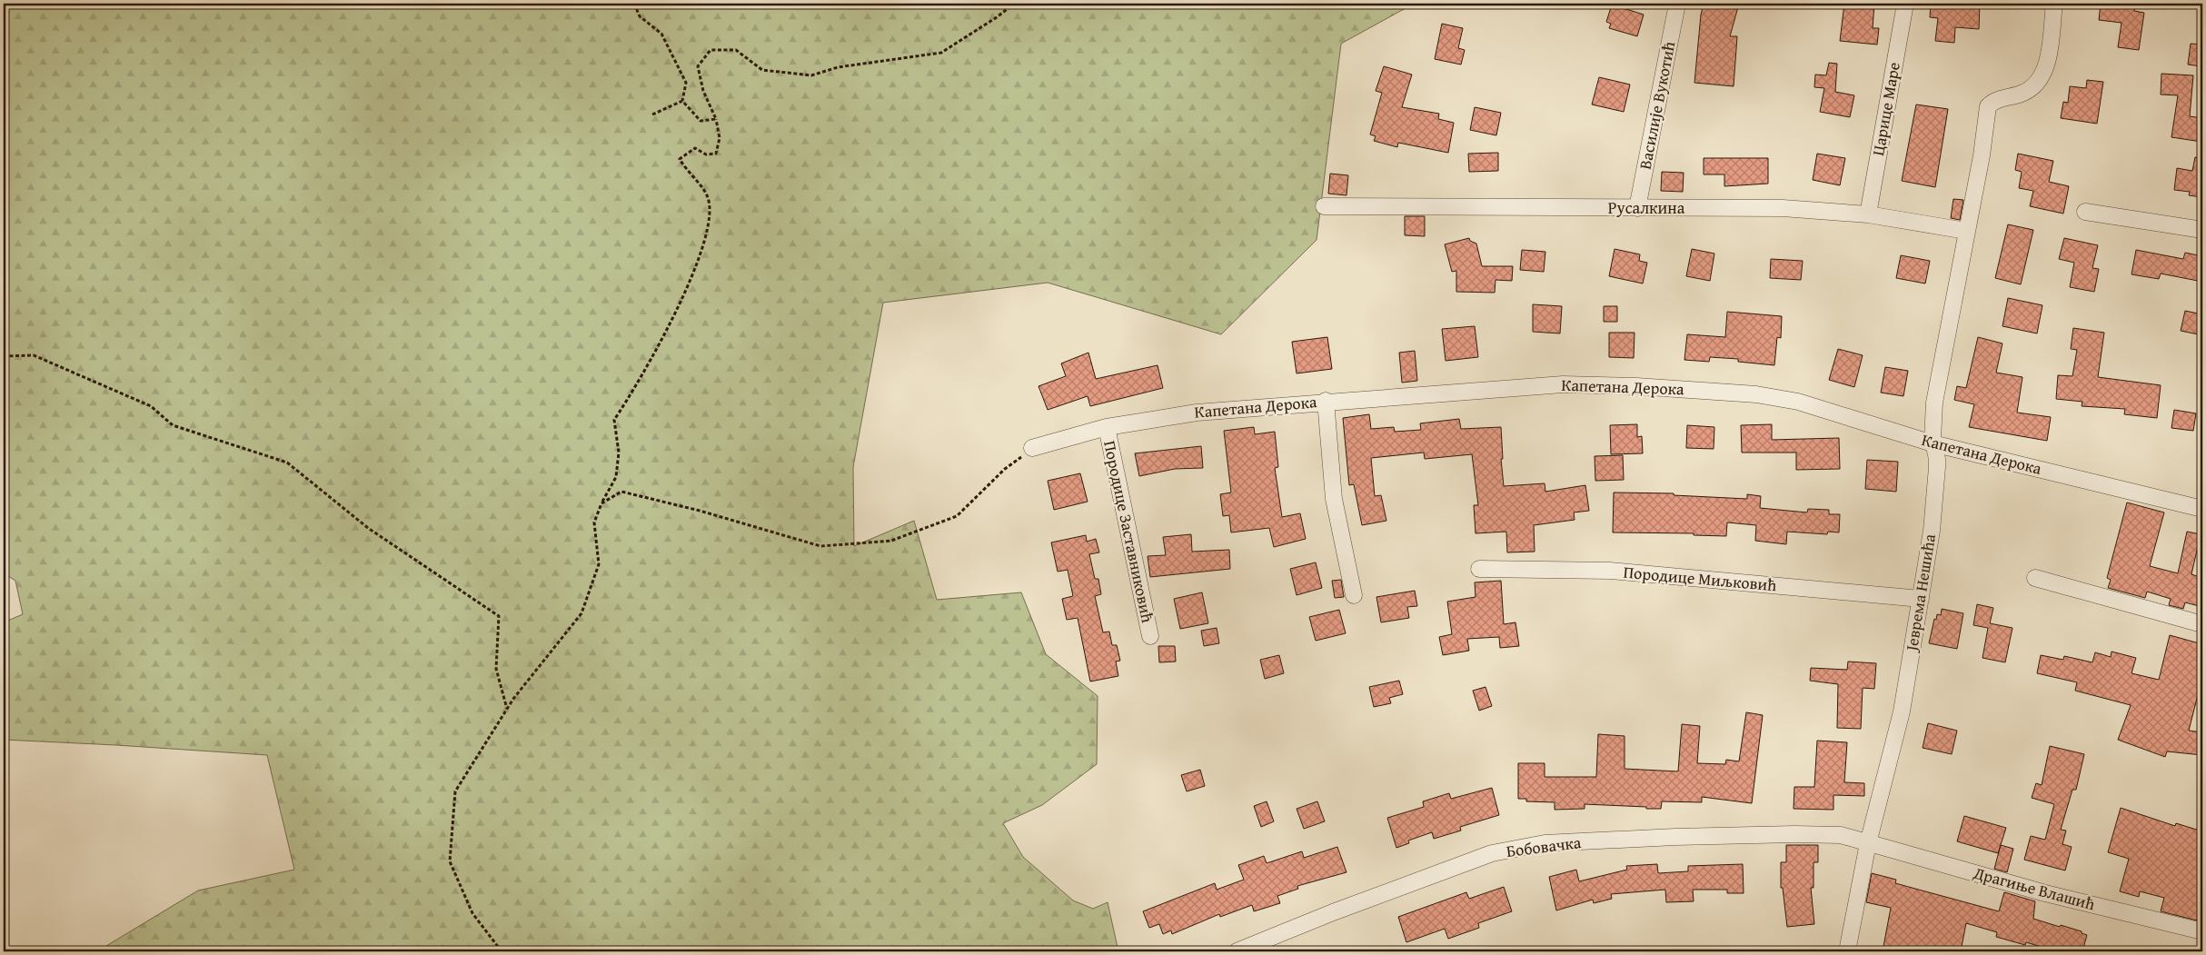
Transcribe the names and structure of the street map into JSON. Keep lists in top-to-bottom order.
{
  "streets": {
    "street": [
      "Василије Вукотић",
      "Царице Маре",
      "Русалкина",
      "Капетана Дерока",
      "Породице Заставниковић",
      "Породице Миљковић",
      "Јеврема Нешића",
      "Бобовачка",
      "Драгиње Влашић"
    ]
  },
  "crossings": [
    ["Василије Вукотић", "Русалкина"],
    ["Царице Маре", "Русалкина"],
    ["Русалкина", "Јеврема Нешића"],
    ["Капетана Дерока", "Породице Заставниковић"],
    ["Капетана Дерока", "Јеврема Нешића"],
    ["Породице Миљковић", "Јеврема Нешића"],
    ["Јеврема Нешића", "Бобовачка"],
    ["Јеврема Нешића", "Драгиње Влашић"],
    ["Бобовачка", "Драгиње Влашић"]
  ]
}
